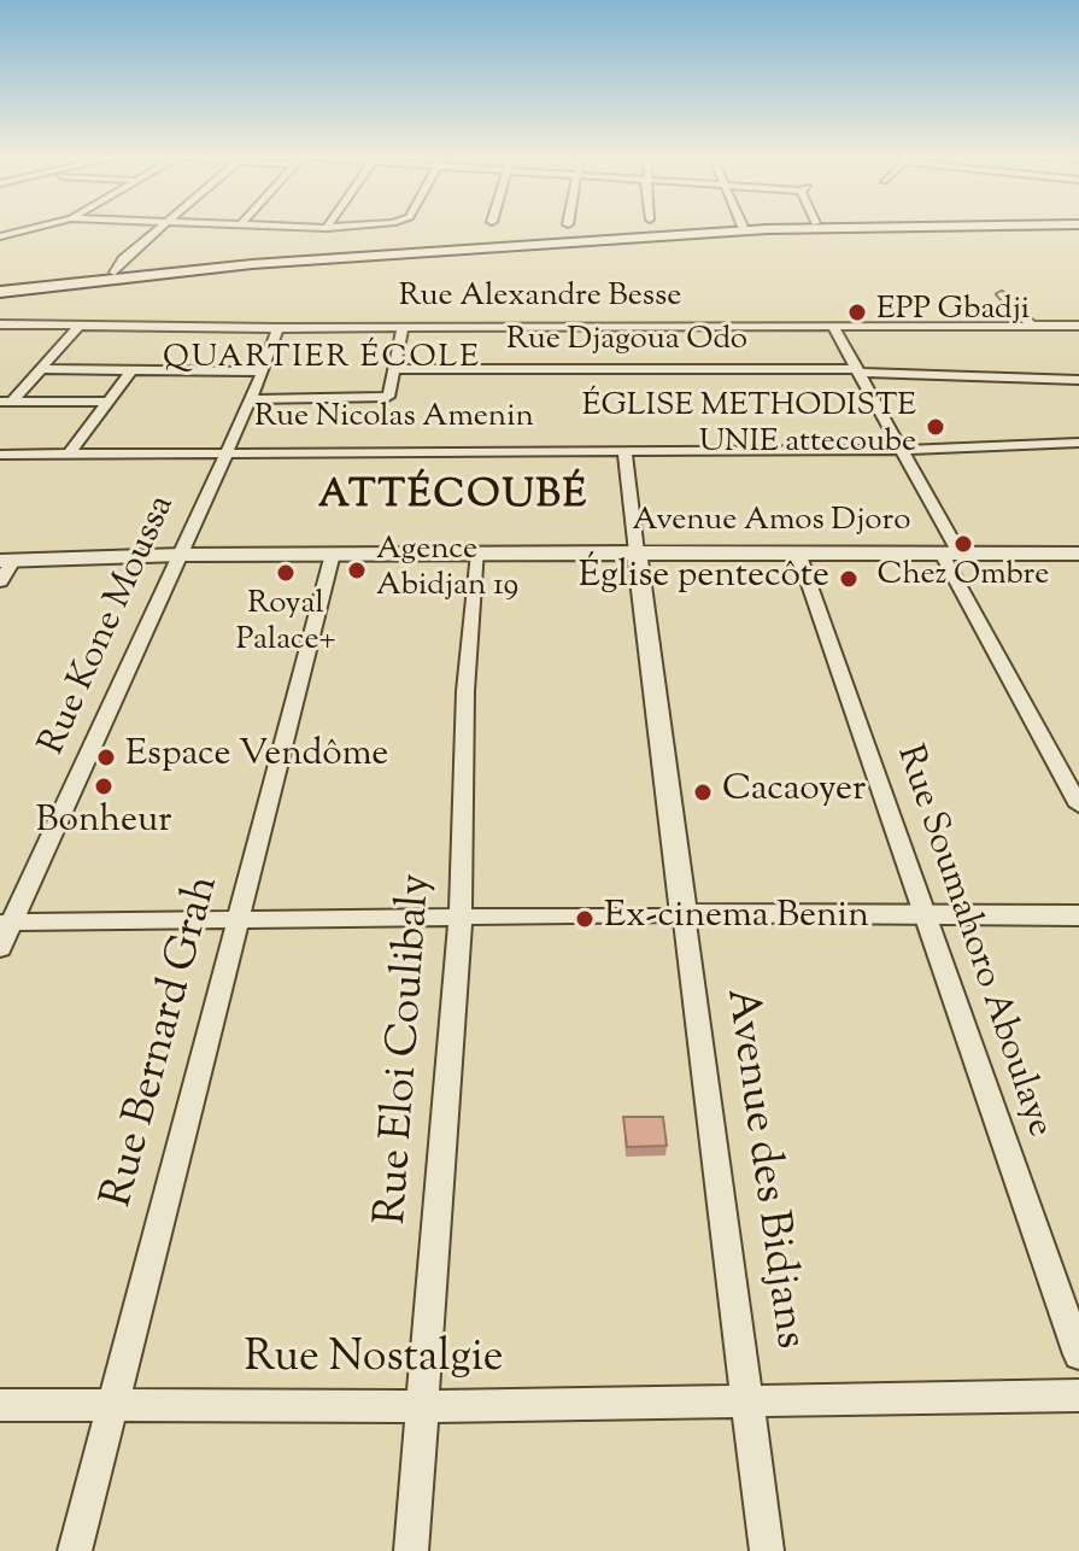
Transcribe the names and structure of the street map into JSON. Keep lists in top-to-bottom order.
{
  "streets": {
    "street": [
      "Rue Alexandre Besse",
      "Rue Djagoua Odo",
      "Rue Nicolas Amenin",
      "Avenue Amos Djoro",
      "Rue Kone Moussa",
      "Rue Soumahoro Aboulaye",
      "Rue Bernard Grah",
      "Rue Eloi Coulibaly",
      "Avenue des Bidjans",
      "Rue Nostalgie"
    ]
  },
  "crossings": [
    ["Rue Alexandre Besse", "Rue Kone Moussa"],
    ["Rue Nicolas Amenin", "Rue Kone Moussa"],
    ["Rue Nicolas Amenin", "Avenue des Bidjans"],
    ["Avenue Amos Djoro", "Rue Kone Moussa"],
    ["Avenue Amos Djoro", "Rue Soumahoro Aboulaye"],
    ["Avenue Amos Djoro", "Rue Bernard Grah"],
    ["Avenue Amos Djoro", "Rue Eloi Coulibaly"],
    ["Avenue Amos Djoro", "Avenue des Bidjans"],
    ["Rue Bernard Grah", "Rue Nostalgie"],
    ["Rue Eloi Coulibaly", "Rue Nostalgie"],
    ["Avenue des Bidjans", "Rue Nostalgie"]
  ],
  "districts": ["QUARTIER ÉCOLE", "ATTÉCOUBÉ"],
  "places": [
    "EPP Gbadji",
    "ÉGLISE METHODISTE UNIE attecoube",
    "Chez Ombre",
    "Agence Abidjan 19",
    "Royal Palace+",
    "Église pentecôte",
    "Espace Vendôme",
    "Bonheur",
    "Cacaoyer",
    "Ex-cinema Benin"
  ]
}
